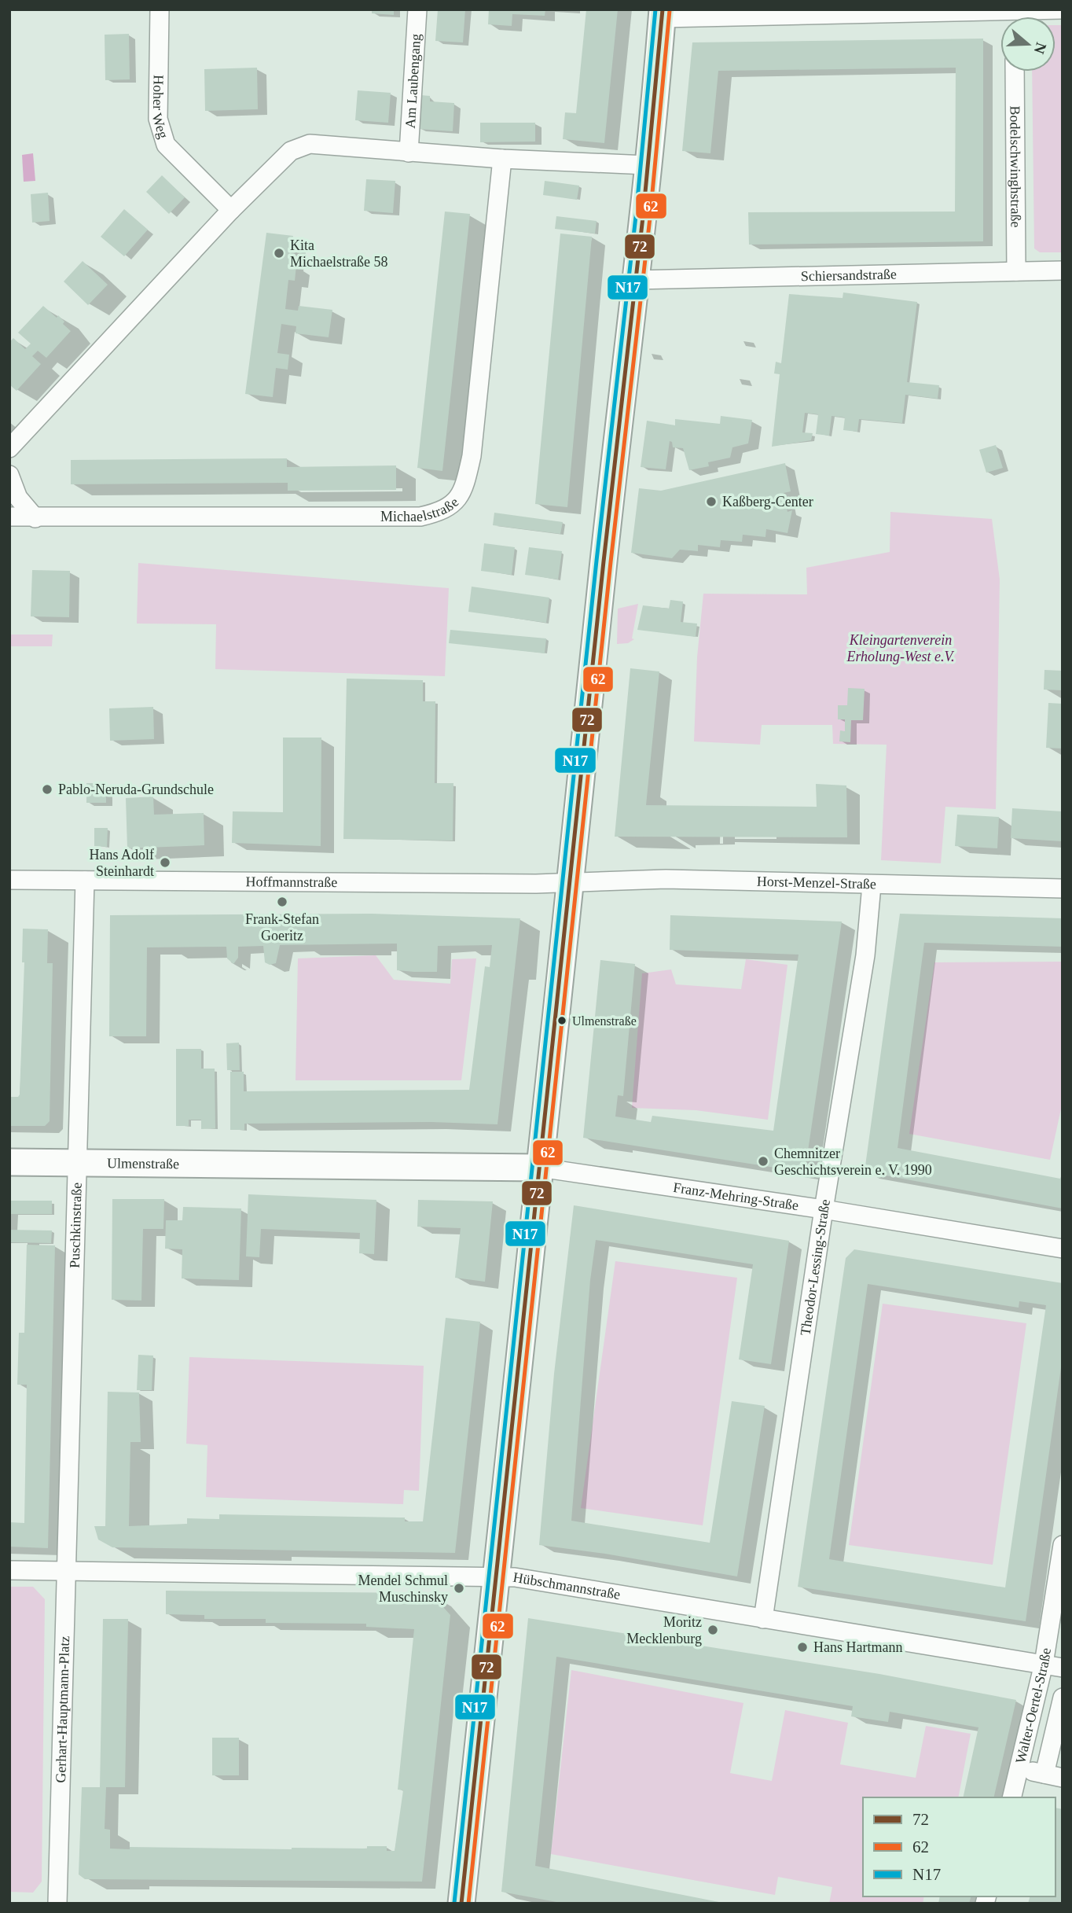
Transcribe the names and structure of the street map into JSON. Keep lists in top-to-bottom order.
{
  "streets": {
    "street": [
      "Am Laubengang",
      "Hoher Weg",
      "Bodelschwinghstraße",
      "Schiersandstraße",
      "Michaelstraße",
      "Hoffmannstraße",
      "Horst-Menzel-Straße",
      "Ulmenstraße",
      "Franz-Mehring-Straße",
      "Puschkinstraße",
      "Theodor-Lessing-Straße",
      "Hübschmannstraße",
      "Walter-Oertel-Straße",
      "Gerhart-Hauptmann-Platz"
    ]
  },
  "crossings": [
    ["Bodelschwinghstraße", "Schiersandstraße"],
    ["Hoffmannstraße", "Horst-Menzel-Straße"],
    ["Hoffmannstraße", "Puschkinstraße"],
    ["Horst-Menzel-Straße", "Theodor-Lessing-Straße"],
    ["Ulmenstraße", "Franz-Mehring-Straße"],
    ["Ulmenstraße", "Puschkinstraße"],
    ["Franz-Mehring-Straße", "Theodor-Lessing-Straße"],
    ["Puschkinstraße", "Hübschmannstraße"],
    ["Puschkinstraße", "Gerhart-Hauptmann-Platz"],
    ["Theodor-Lessing-Straße", "Hübschmannstraße"],
    ["Hübschmannstraße", "Walter-Oertel-Straße"],
    ["Hübschmannstraße", "Gerhart-Hauptmann-Platz"]
  ],
  "parks": ["Kleingartenverein Erholung-West e.V."],
  "places": [
    "Kita Michaelstraße 58",
    "Kaßberg-Center",
    "Pablo-Neruda-Grundschule",
    "Hans Adolf Steinhardt",
    "Frank-Stefan Goeritz",
    "Ulmenstraße",
    "Chemnitzer Geschichtsverein e. V. 1990",
    "Mendel Schmul Muschinsky",
    "Moritz Mecklenburg",
    "Hans Hartmann"
  ],
  "lines": ["transit line 72", "transit line N17", "transit line 62"],
  "legend": ["72", "62", "N17"],
  "north": "right"
}
